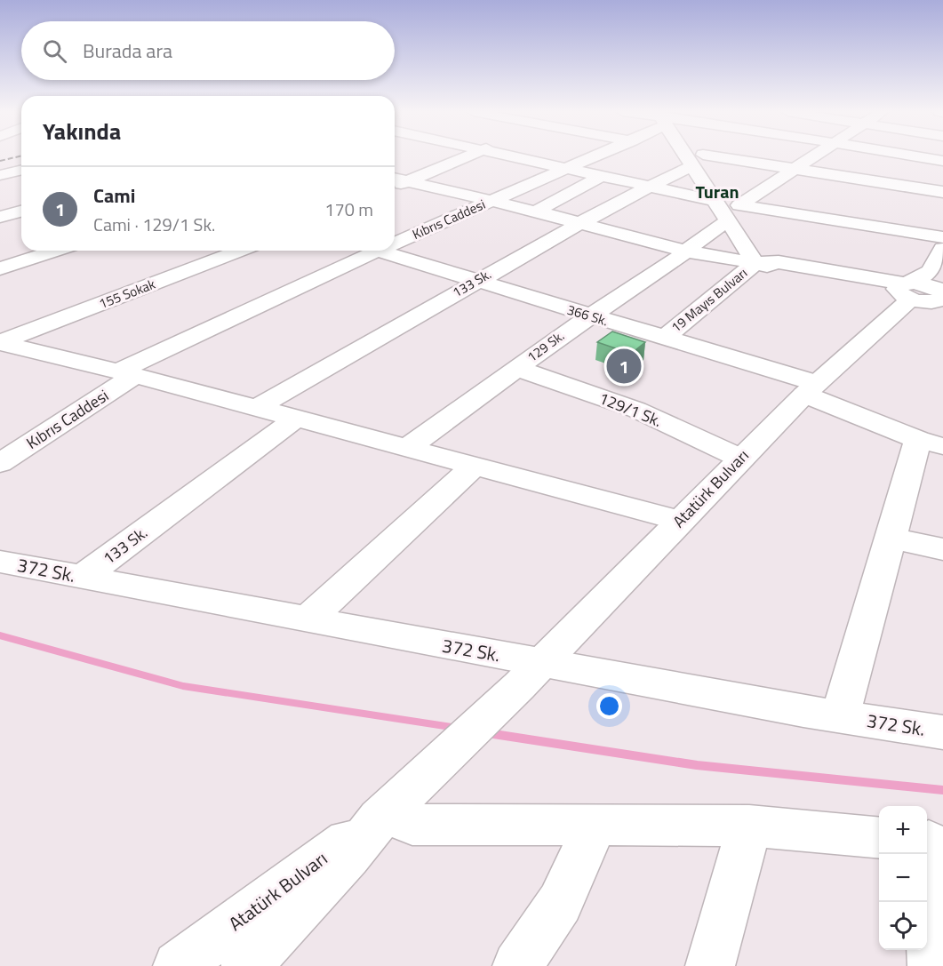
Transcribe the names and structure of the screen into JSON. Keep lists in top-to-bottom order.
{
  "streets": {
    "street": [
      "Kıbrıs Caddesi",
      "133 Sk.",
      "155 Sokak",
      "19 Mayıs Bulvarı",
      "366 Sk.",
      "129 Sk.",
      "129/1 Sk.",
      "Atatürk Bulvarı",
      "372 Sk."
    ]
  },
  "crossings": [
    ["133 Sk.", "366 Sk."],
    ["133 Sk.", "372 Sk."],
    ["19 Mayıs Bulvarı", "366 Sk."],
    ["366 Sk.", "129 Sk."],
    ["366 Sk.", "Atatürk Bulvarı"],
    ["129 Sk.", "129/1 Sk."],
    ["129/1 Sk.", "Atatürk Bulvarı"],
    ["Atatürk Bulvarı", "372 Sk."]
  ],
  "districts": ["Turan"],
  "page": {
    "search": "Burada ara",
    "heading": "Yakında",
    "list": [
      {
        "mark": "1",
        "name": "Cami",
        "note": "Cami · 129/1 Sk.",
        "value": "170 m"
      }
    ],
    "pins": "1",
    "map_buttons": ["+", "−"]
  }
}
